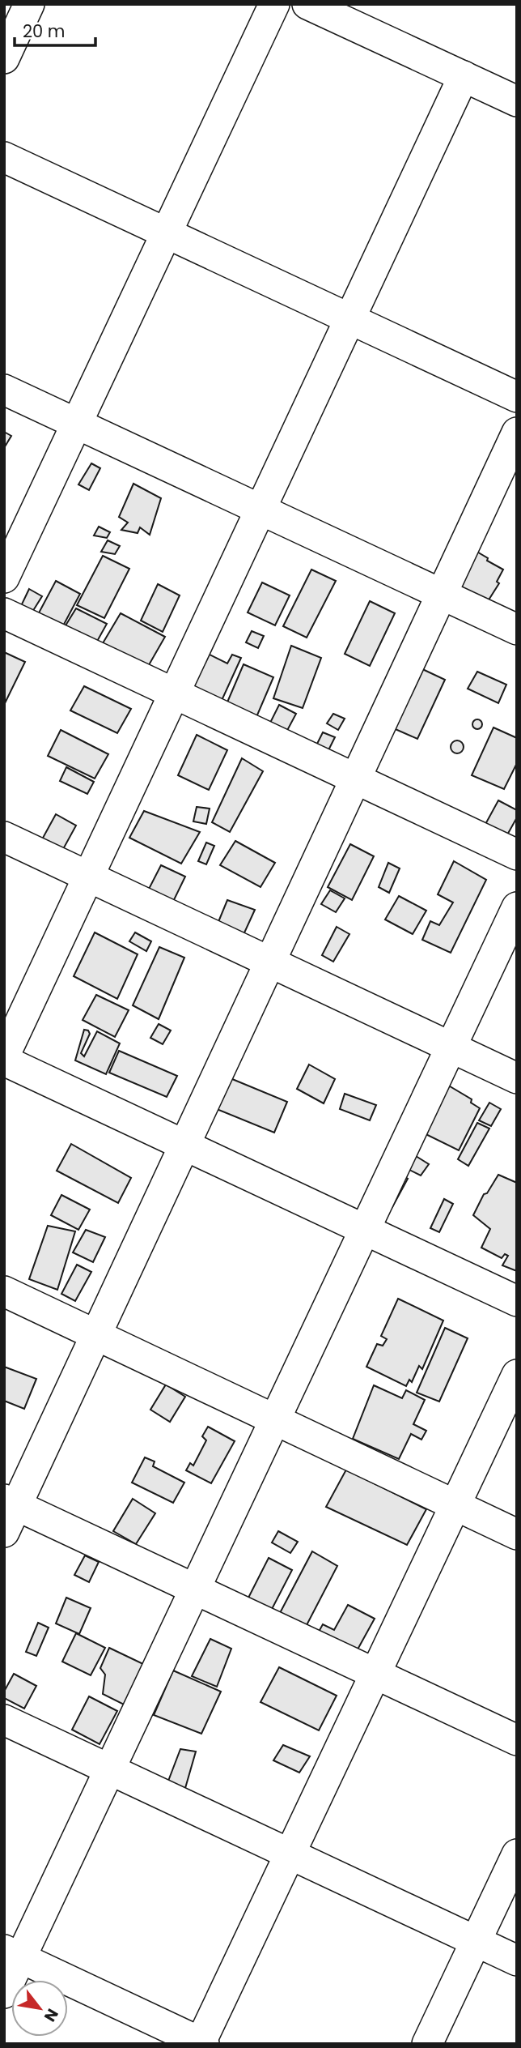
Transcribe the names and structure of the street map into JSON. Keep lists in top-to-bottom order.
{
  "scale_bar": "20 m",
  "north": "bottom right"
}
